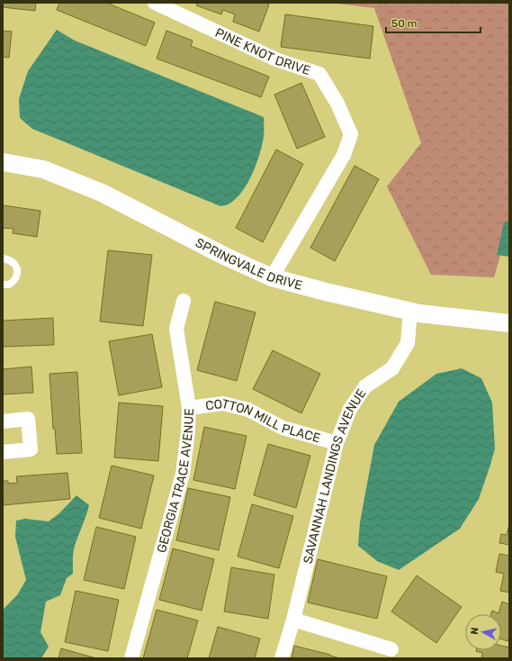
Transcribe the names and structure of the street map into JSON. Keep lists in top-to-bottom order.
{
  "streets": {
    "street": [
      "PINE KNOT DRIVE",
      "SPRINGVALE DRIVE",
      "COTTON MILL PLACE",
      "SAVANNAH LANDINGS AVENUE",
      "GEORGIA TRACE AVENUE"
    ]
  },
  "crossings": [
    ["PINE KNOT DRIVE", "SPRINGVALE DRIVE"],
    ["SPRINGVALE DRIVE", "SAVANNAH LANDINGS AVENUE"],
    ["COTTON MILL PLACE", "SAVANNAH LANDINGS AVENUE"],
    ["COTTON MILL PLACE", "GEORGIA TRACE AVENUE"]
  ],
  "scale_bar": "50 m",
  "north": "left"
}
